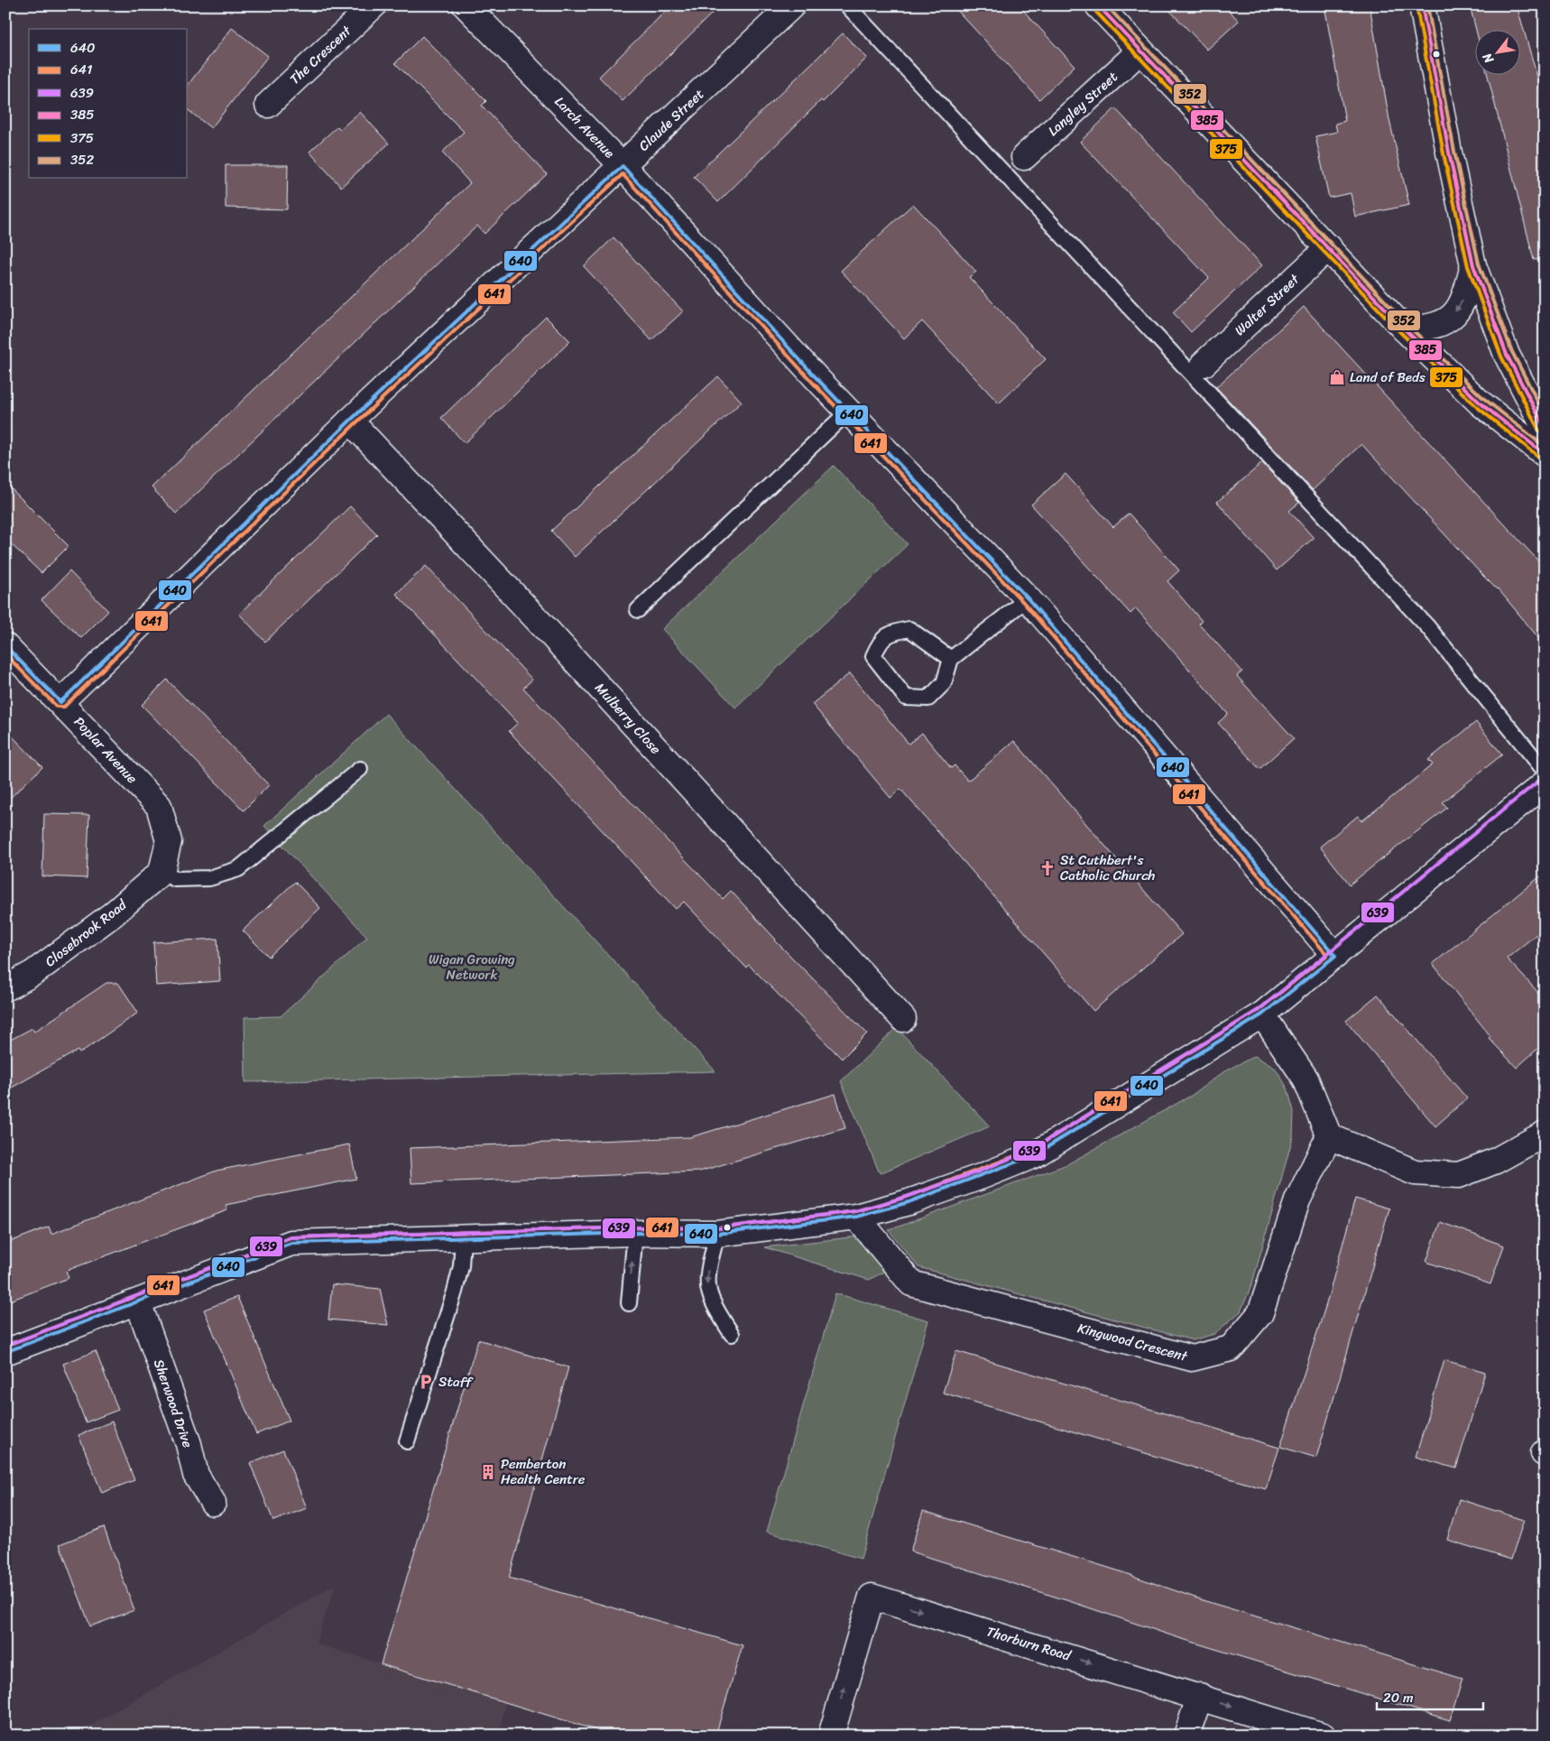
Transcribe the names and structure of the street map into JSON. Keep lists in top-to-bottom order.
{
  "streets": {
    "main road": [
      "The Crescent",
      "Langley Street",
      "Claude Street",
      "Larch Avenue",
      "Walter Street",
      "Mulberry Close",
      "Poplar Avenue",
      "Closebrook Road",
      "Kingwood Crescent",
      "Sherwood Drive",
      "Thorburn Road"
    ]
  },
  "crossings": [
    ["Claude Street", "Larch Avenue"],
    ["Claude Street", "Mulberry Close"],
    ["Claude Street", "Poplar Avenue"],
    ["Poplar Avenue", "Closebrook Road"]
  ],
  "parks": ["Wigan Growing Network"],
  "places": {
    "shop": ["Land of Beds"],
    "church": ["St Cuthbert's Catholic Church"],
    "parking": ["Staff"],
    "building": ["Pemberton Health Centre"]
  },
  "lines": [
    "transit line 385",
    "transit line 352",
    "transit line 375",
    "transit line 640",
    "transit line 641",
    "transit line 639"
  ],
  "legend": [
    "640",
    "641",
    "639",
    "385",
    "375",
    "352"
  ],
  "scale_bar": "20 m",
  "north": "bottom left"
}
